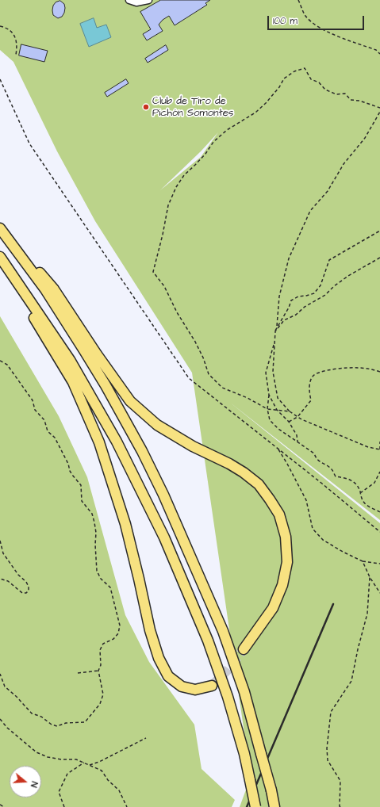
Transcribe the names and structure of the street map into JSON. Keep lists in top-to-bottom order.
{
  "places": ["Club de Tiro de Pichón Somontes"],
  "scale_bar": "100 m",
  "north": "right"
}
